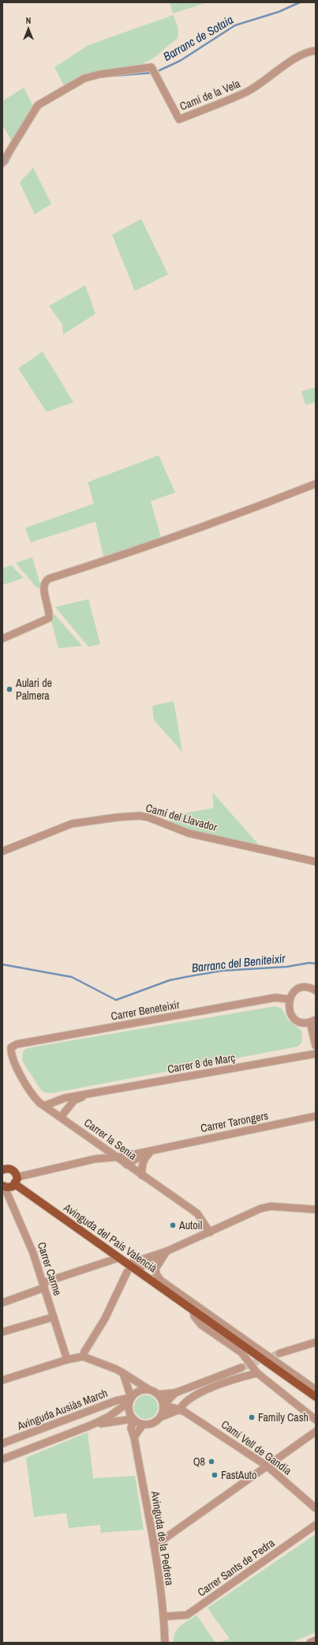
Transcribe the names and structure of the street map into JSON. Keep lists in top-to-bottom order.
{
  "streets": {
    "main road": ["Avinguda del País Valencià"],
    "street": [
      "Camí de la Vela",
      "Camí del Llavador",
      "Carrer Beneteixir",
      "Carrer 8 de Març",
      "Carrer Tarongers",
      "Carrer la Senia",
      "Carrer Carme",
      "Avinguda Ausiàs March",
      "Camí Vell de Gandia",
      "Avinguda de la Pedrera",
      "Carrer Sants de Pedra"
    ]
  },
  "crossings": [
    ["Carrer Beneteixir", "Carrer la Senia"],
    ["Carrer 8 de Març", "Carrer la Senia"],
    ["Carrer Tarongers", "Carrer la Senia"],
    ["Carrer Tarongers", "Avinguda del País Valencià"],
    ["Avinguda Ausiàs March", "Camí Vell de Gandia"],
    ["Avinguda Ausiàs March", "Avinguda de la Pedrera"],
    ["Camí Vell de Gandia", "Avinguda de la Pedrera"],
    ["Avinguda de la Pedrera", "Carrer Sants de Pedra"]
  ],
  "water": ["Barranc de Sotaia", "Barranc del Beniteixir"],
  "places": [
    "Aulari de Palmera",
    "Autoil",
    "Family Cash",
    "Q8",
    "FastAuto"
  ],
  "north": "top"
}
